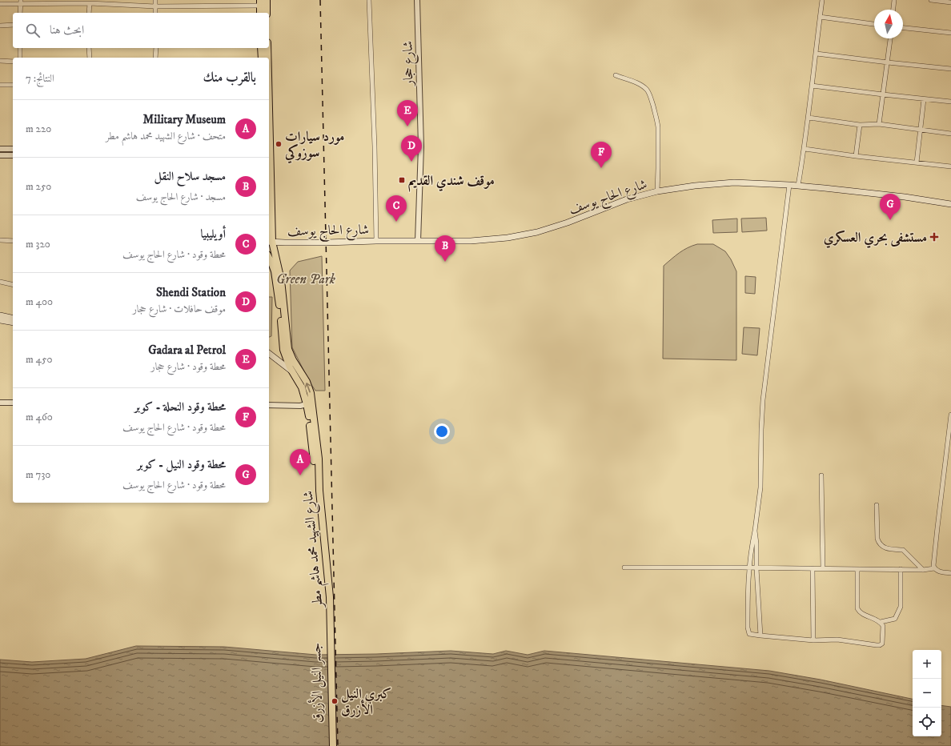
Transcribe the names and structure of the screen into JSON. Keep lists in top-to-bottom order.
{
  "streets": {
    "main road": ["شارع الحاج يوسف", "شارع الشهيد محمد هاشم مطر", "جسر النيل الأزرق"],
    "street": ["شارع حجار"]
  },
  "crossings": [
    ["شارع حجار", "شارع الحاج يوسف"],
    ["شارع الحاج يوسف", "شارع الشهيد محمد هاشم مطر"],
    ["شارع الشهيد محمد هاشم مطر", "جسر النيل الأزرق"]
  ],
  "parks": ["Green Park"],
  "places": {
    "other": ["مورد سيارات سوزوكي", "كبري النيل الأزرق"],
    "transit": ["موقف شندي القديم"],
    "health": ["مستشفى بحري العسكري"]
  },
  "north": "top",
  "page": {
    "search": "ابحث هنا",
    "heading": ["بالقرب منك", "النتائج: 7"],
    "list": [
      {
        "mark": "A",
        "name": "Military Museum",
        "note": "متحف · شارع الشهيد محمد هاشم مطر",
        "value": "220 m"
      },
      {
        "mark": "B",
        "name": "مسجد سلاح النقل",
        "note": "مسجد · شارع الحاج يوسف",
        "value": "250 m"
      },
      {
        "mark": "C",
        "name": "أويليبيا",
        "note": "محطة وقود · شارع الحاج يوسف",
        "value": "320 m"
      },
      {
        "mark": "D",
        "name": "Shendi Station",
        "note": "موقف حافلات · شارع حجار",
        "value": "400 m"
      },
      {
        "mark": "E",
        "name": "Gadara al Petrol",
        "note": "محطة وقود · شارع حجار",
        "value": "450 m"
      },
      {
        "mark": "F",
        "name": "محطة وقود النحلة - كوبر",
        "note": "محطة وقود · شارع الحاج يوسف",
        "value": "460 m"
      },
      {
        "mark": "G",
        "name": "محطة وقود النيل - كوبر",
        "note": "محطة وقود · شارع الحاج يوسف",
        "value": "730 m"
      }
    ],
    "pins": [
      "E",
      "D",
      "F",
      "G",
      "C",
      "B",
      "A"
    ],
    "map_buttons": ["+", "−"]
  }
}
